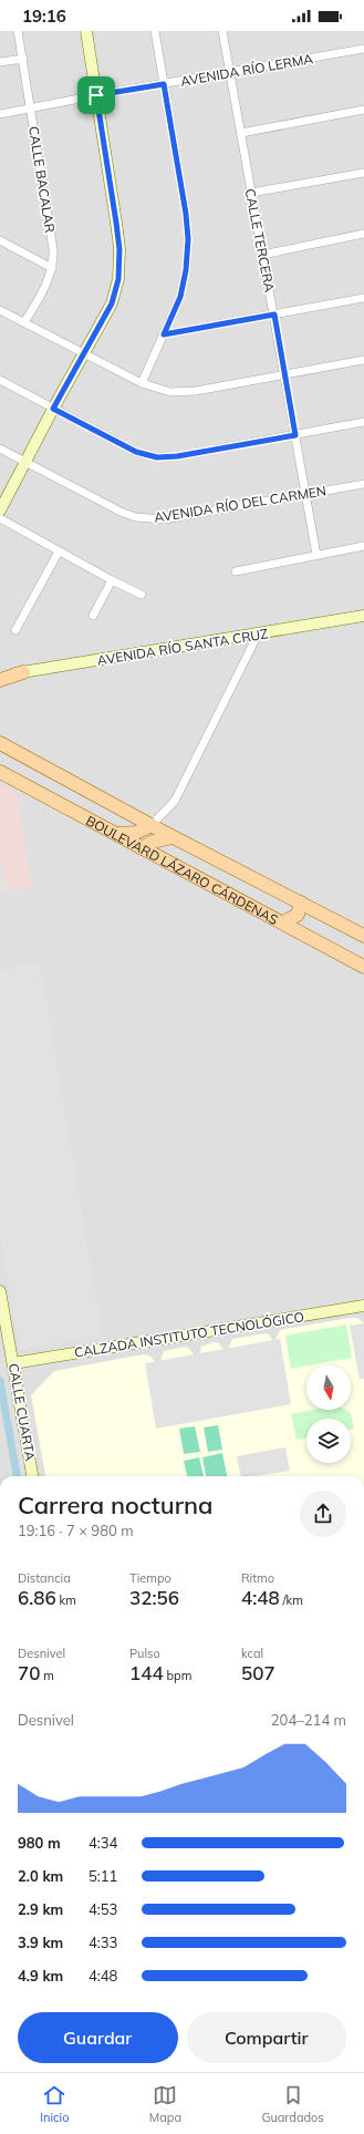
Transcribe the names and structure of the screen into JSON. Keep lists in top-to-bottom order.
{
  "streets": {
    "main road": ["BOULEVARD LÁZARO CÁRDENAS"],
    "street": [
      "AVENIDA RÍO LERMA",
      "CALLE BACALAR",
      "CALLE TERCERA",
      "AVENIDA RÍO DEL CARMEN",
      "AVENIDA RÍO SANTA CRUZ",
      "CALZADA INSTITUTO TECNOLÓGICO",
      "CALLE CUARTA"
    ]
  },
  "crossings": [
    ["AVENIDA RÍO LERMA", "CALLE BACALAR"],
    ["AVENIDA RÍO LERMA", "CALLE TERCERA"],
    ["CALLE TERCERA", "AVENIDA RÍO DEL CARMEN"],
    ["CALZADA INSTITUTO TECNOLÓGICO", "CALLE CUARTA"]
  ],
  "north": "bottom",
  "page": {
    "status": "19:16",
    "heading": ["Carrera nocturna", "19:16 · 7 × 980 m"],
    "stats": [
      ["Distancia", "6.86 km"],
      ["Tiempo", "32:56"],
      ["Ritmo", "4:48 /km"],
      ["Desnivel", "70 m"],
      ["Pulso", "144 bpm"],
      ["kcal", "507"]
    ],
    "chart": ["Desnivel", "204–214 m"],
    "list": [
      {
        "name": "980 m",
        "note": "4:34"
      },
      {
        "name": "2.0 km",
        "note": "5:11"
      },
      {
        "name": "2.9 km",
        "note": "4:53"
      },
      {
        "name": "3.9 km",
        "note": "4:33"
      },
      {
        "name": "4.9 km",
        "note": "4:48"
      }
    ],
    "buttons": ["Guardar", "Compartir"],
    "tabs": ["Inicio", "Mapa", "Guardados"]
  }
}
